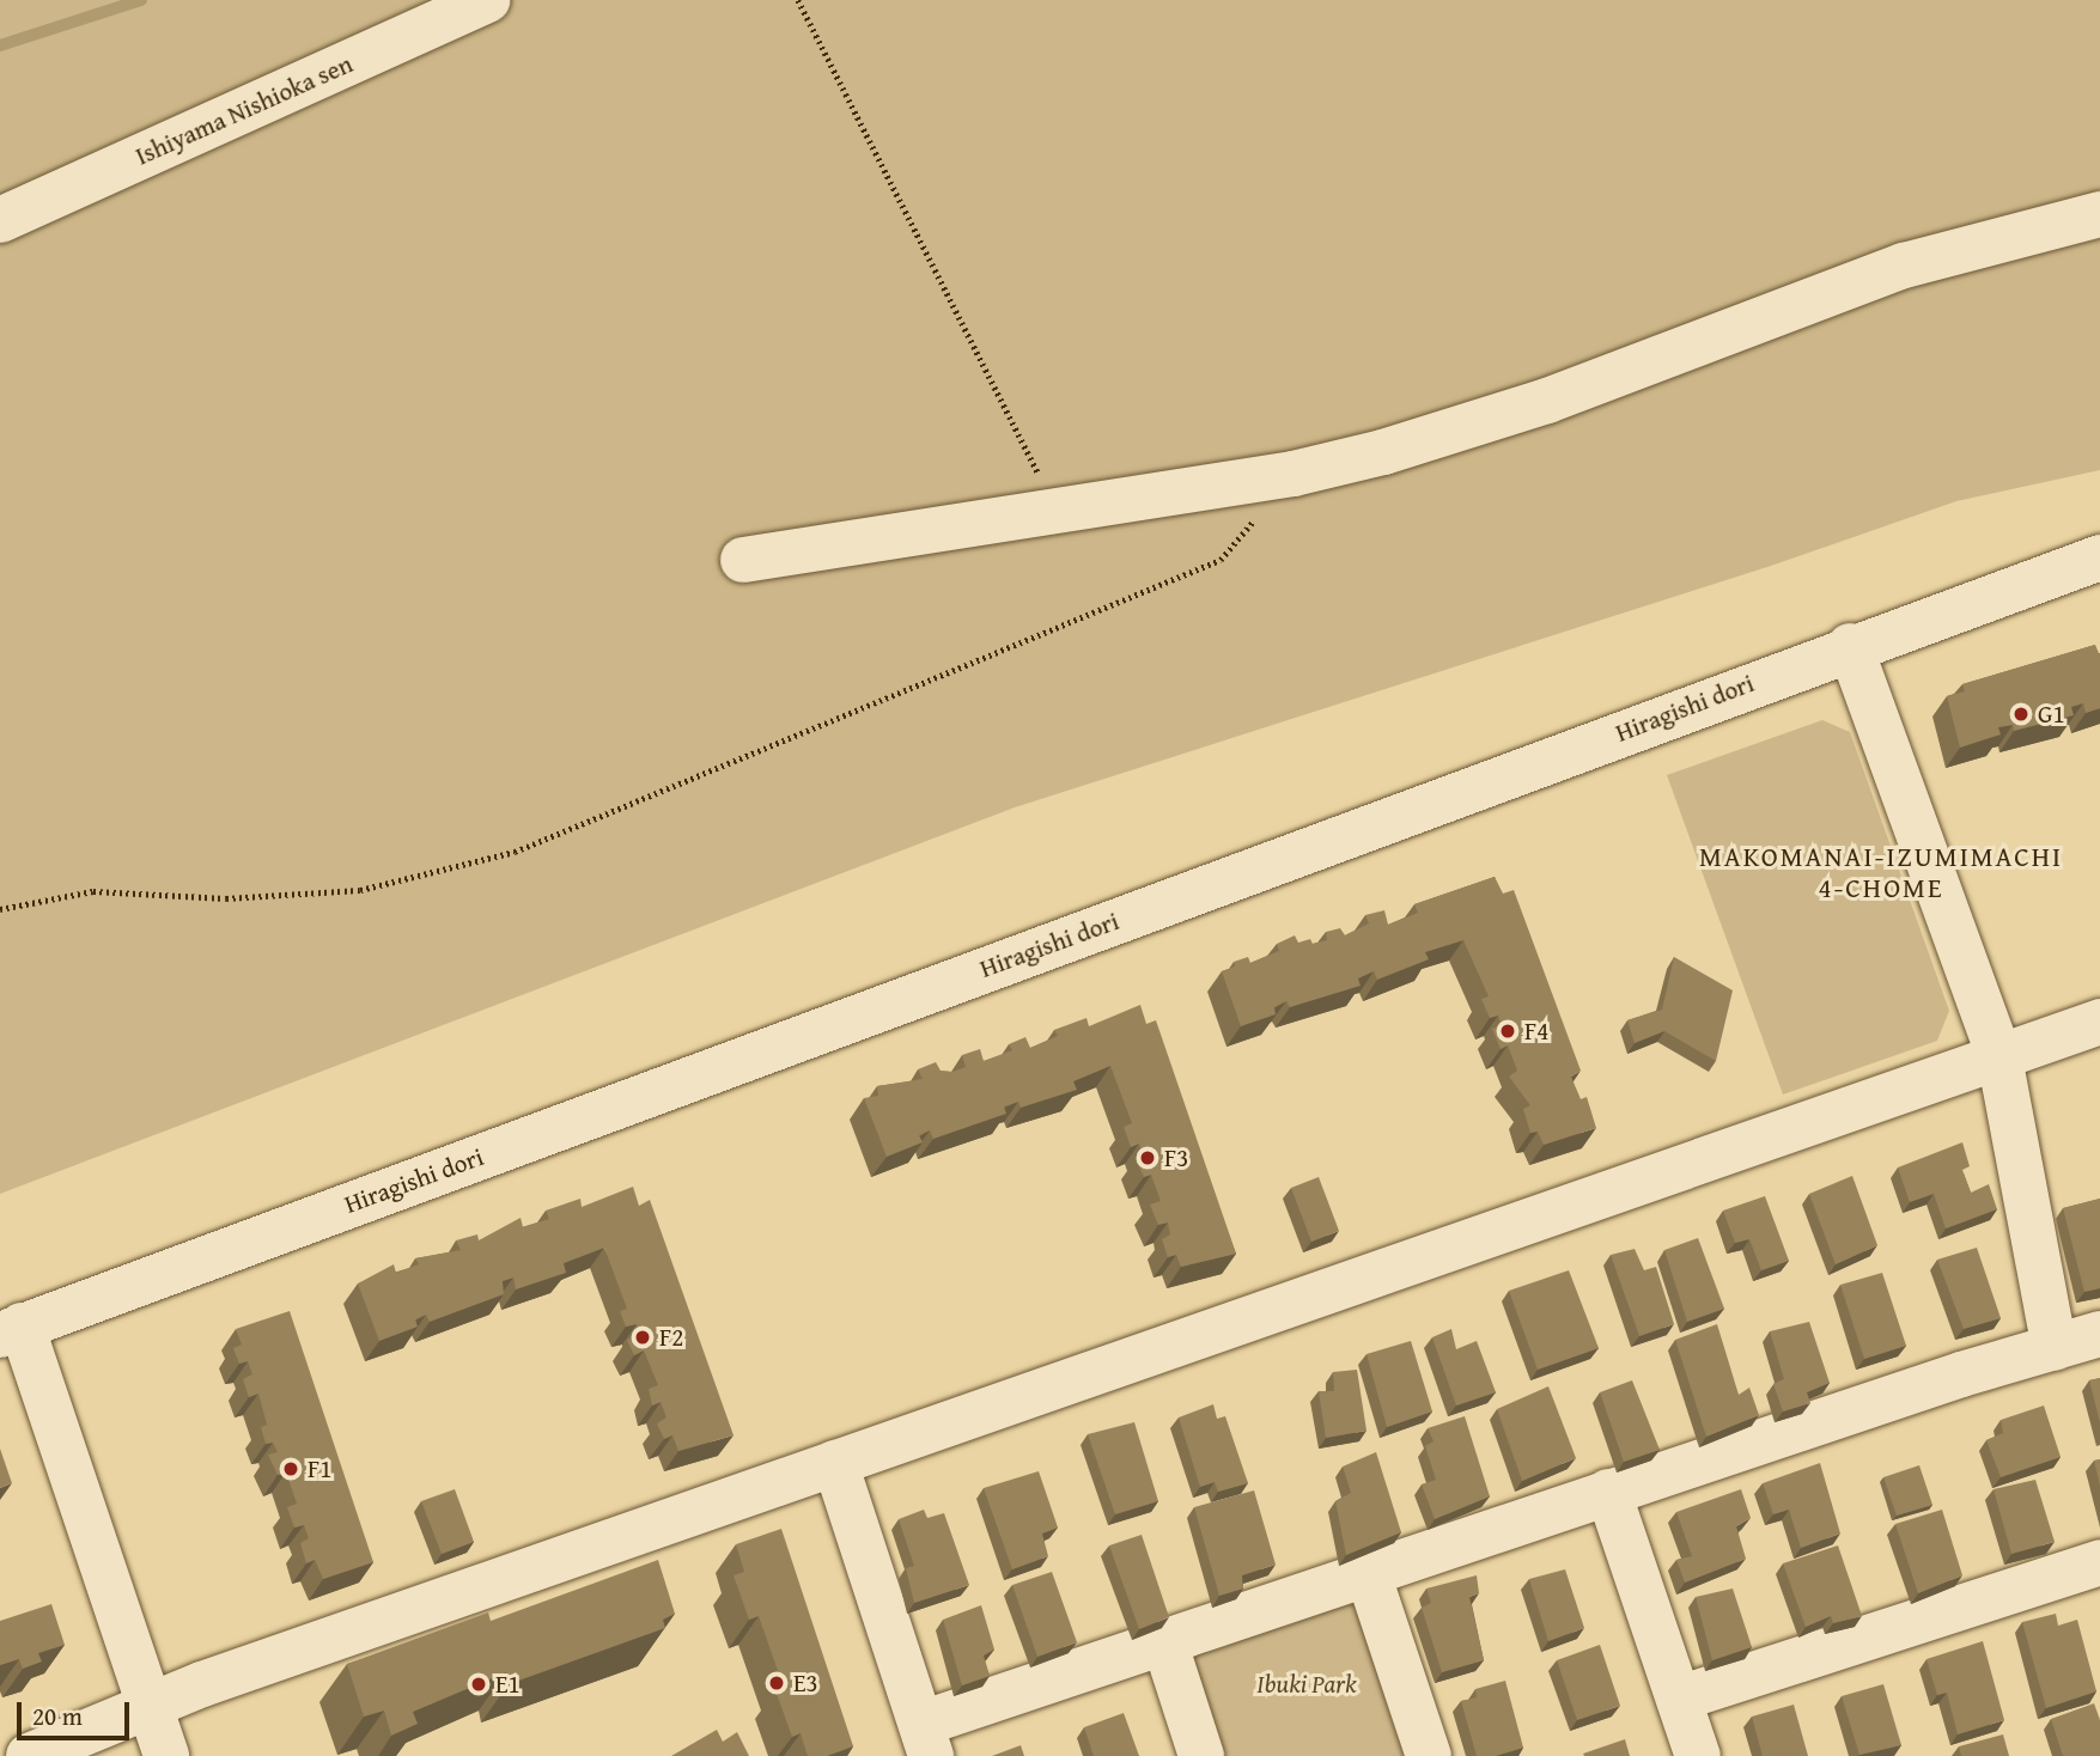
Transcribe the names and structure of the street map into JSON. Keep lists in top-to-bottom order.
{
  "streets": {
    "street": ["Ishiyama Nishioka sen", "Hiragishi dori"]
  },
  "districts": ["MAKOMANAI-IZUMIMACHI 4-CHOME"],
  "parks": ["Ibuki Park"],
  "places": [
    "G1",
    "F4",
    "F3",
    "F2",
    "F1",
    "E3",
    "E1"
  ],
  "scale_bar": "20 m"
}
